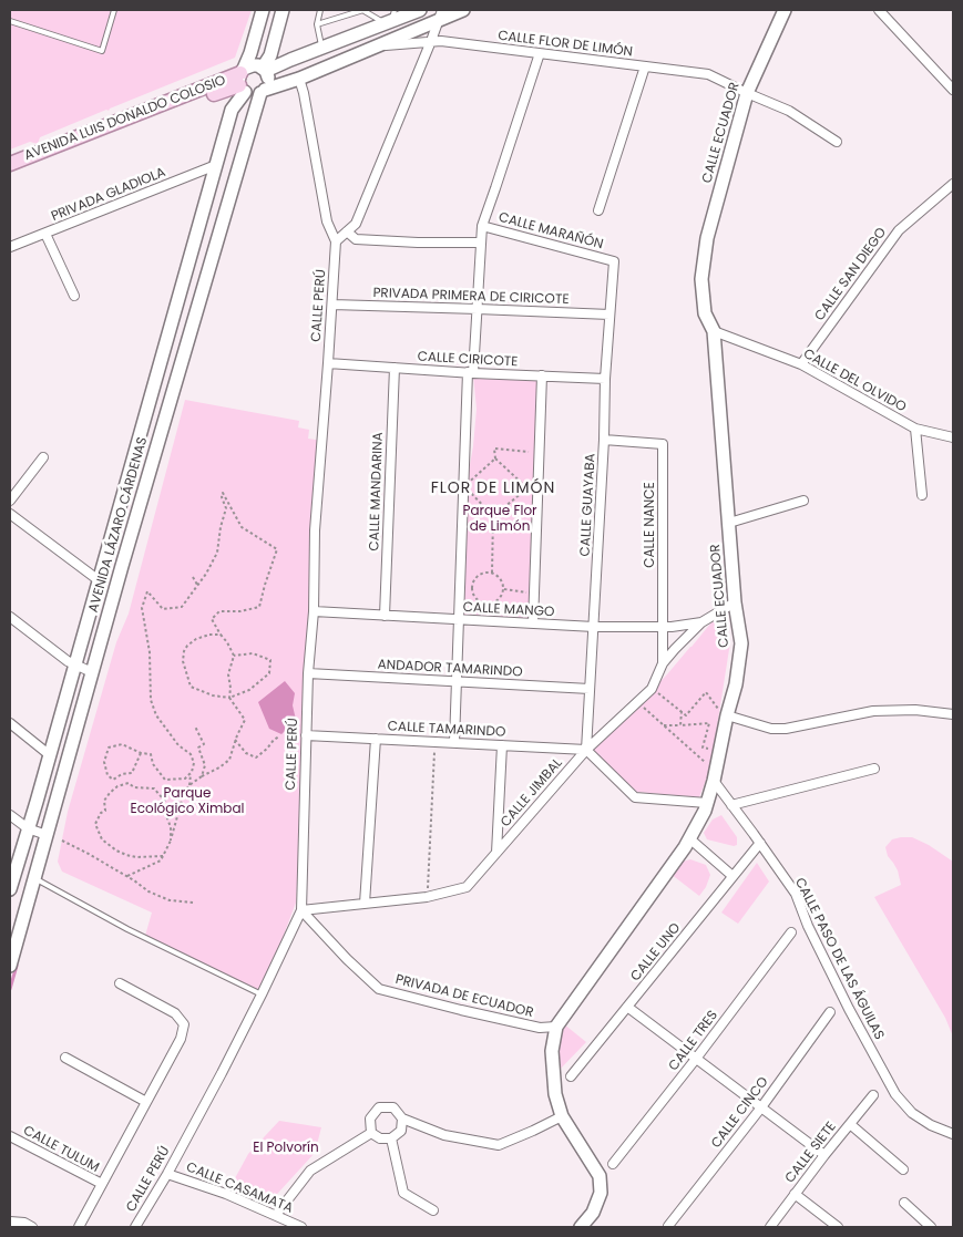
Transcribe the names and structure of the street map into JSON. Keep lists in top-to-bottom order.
{
  "streets": {
    "main road": ["AVENIDA LUIS DONALDO COLOSIO", "CALLE ECUADOR", "AVENIDA LÁZARO CÁRDENAS"],
    "street": [
      "CALLE FLOR DE LIMÓN",
      "PRIVADA GLADIOLA",
      "CALLE MARAÑÓN",
      "CALLE SAN DIEGO",
      "PRIVADA PRIMERA DE CIRICOTE",
      "CALLE PERÚ",
      "CALLE CIRICOTE",
      "CALLE DEL OLVIDO",
      "CALLE MANDARINA",
      "CALLE GUAYABA",
      "CALLE NANCE",
      "CALLE MANGO",
      "ANDADOR TAMARINDO",
      "CALLE TAMARINDO",
      "CALLE JIMBAL",
      "CALLE UNO",
      "CALLE PASO DE LAS ÁGUILAS",
      "PRIVADA DE ECUADOR",
      "CALLE TRES",
      "CALLE CINCO",
      "CALLE TULUM",
      "CALLE SIETE",
      "CALLE CASAMATA"
    ]
  },
  "crossings": [
    ["CALLE FLOR DE LIMÓN", "CALLE ECUADOR"],
    ["AVENIDA LUIS DONALDO COLOSIO", "AVENIDA LÁZARO CÁRDENAS"],
    ["CALLE ECUADOR", "CALLE DEL OLVIDO"],
    ["CALLE ECUADOR", "CALLE JIMBAL"],
    ["CALLE ECUADOR", "CALLE PASO DE LAS ÁGUILAS"],
    ["CALLE ECUADOR", "PRIVADA DE ECUADOR"],
    ["PRIVADA GLADIOLA", "AVENIDA LÁZARO CÁRDENAS"],
    ["CALLE MARAÑÓN", "CALLE GUAYABA"],
    ["CALLE SAN DIEGO", "CALLE DEL OLVIDO"],
    ["PRIVADA PRIMERA DE CIRICOTE", "CALLE PERÚ"],
    ["PRIVADA PRIMERA DE CIRICOTE", "CALLE GUAYABA"],
    ["CALLE PERÚ", "CALLE CIRICOTE"],
    ["CALLE PERÚ", "CALLE MANGO"],
    ["CALLE PERÚ", "ANDADOR TAMARINDO"],
    ["CALLE PERÚ", "CALLE TAMARINDO"],
    ["CALLE PERÚ", "CALLE JIMBAL"],
    ["CALLE PERÚ", "PRIVADA DE ECUADOR"],
    ["CALLE PERÚ", "CALLE CASAMATA"],
    ["CALLE CIRICOTE", "CALLE MANDARINA"],
    ["CALLE CIRICOTE", "CALLE GUAYABA"],
    ["CALLE MANDARINA", "CALLE MANGO"],
    ["CALLE GUAYABA", "CALLE NANCE"],
    ["CALLE GUAYABA", "CALLE MANGO"],
    ["CALLE GUAYABA", "ANDADOR TAMARINDO"],
    ["CALLE GUAYABA", "CALLE TAMARINDO"],
    ["CALLE GUAYABA", "CALLE JIMBAL"],
    ["CALLE NANCE", "CALLE MANGO"],
    ["CALLE NANCE", "CALLE JIMBAL"],
    ["CALLE MANGO", "CALLE JIMBAL"],
    ["CALLE TAMARINDO", "CALLE JIMBAL"],
    ["CALLE JIMBAL", "PRIVADA DE ECUADOR"],
    ["CALLE UNO", "CALLE PASO DE LAS ÁGUILAS"]
  ],
  "districts": ["FLOR DE LIMÓN"],
  "parks": ["Parque Flor de Limón", "Parque Ecológico Ximbal", "El Polvorín"]
}
